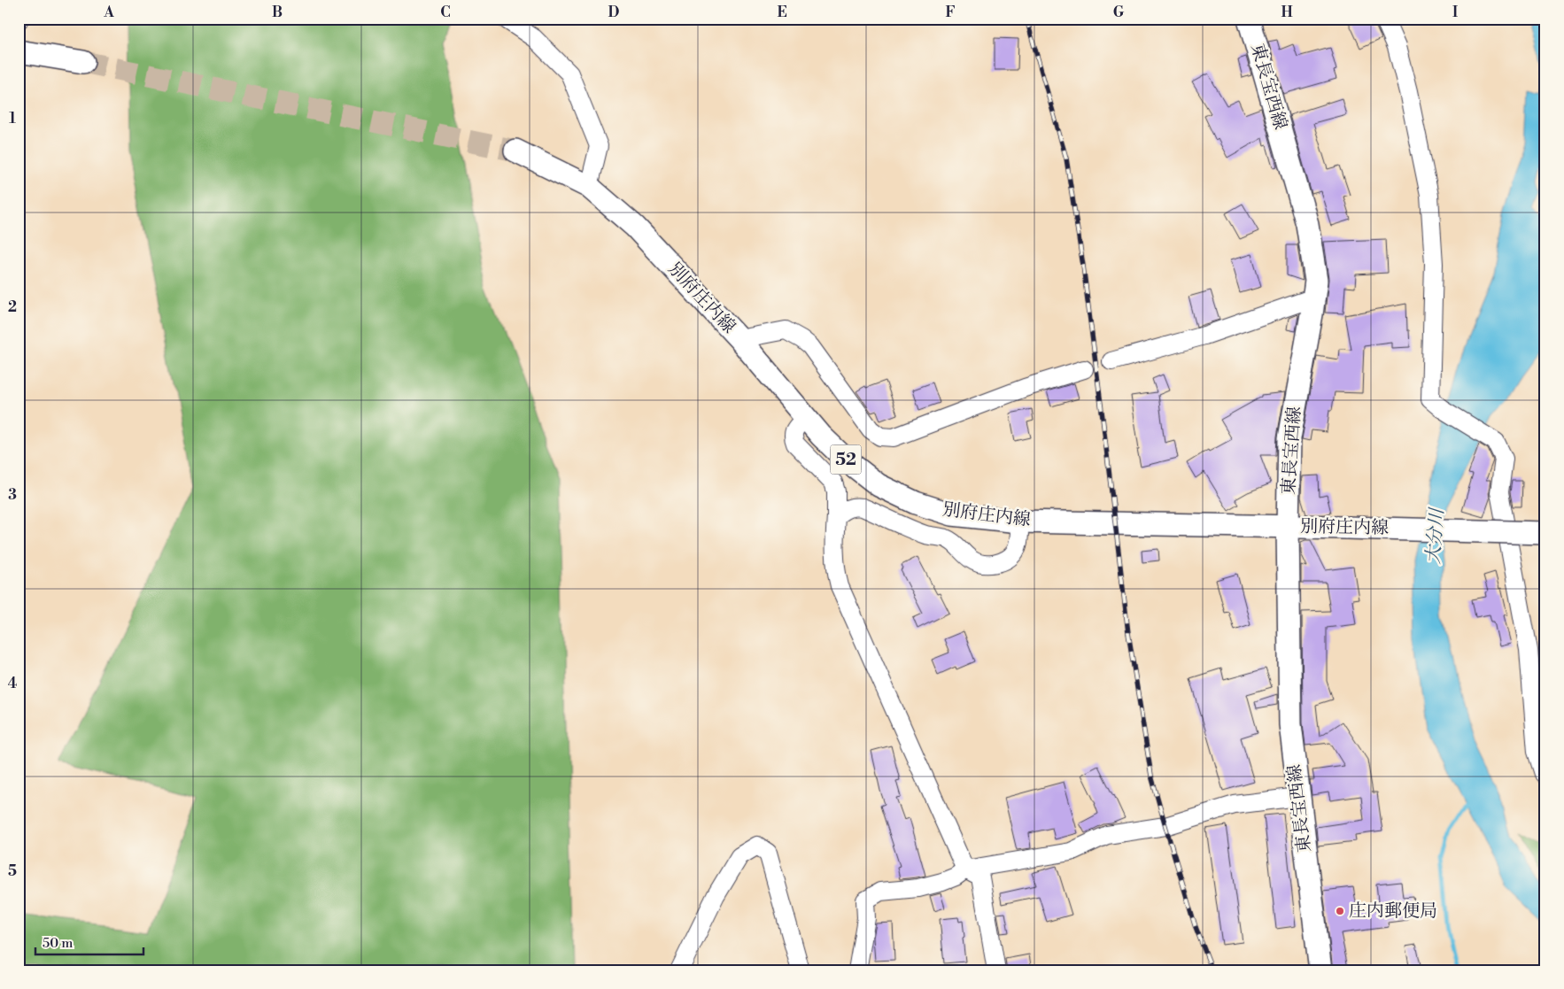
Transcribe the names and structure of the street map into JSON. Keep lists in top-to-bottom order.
{
  "streets": {
    "main road": ["東長宝西線", "別府庄内線", "52"]
  },
  "crossings": [
    ["東長宝西線", "別府庄内線"]
  ],
  "water": ["大分川"],
  "places": ["庄内郵便局"],
  "scale_bar": "50 m",
  "grid": {
    "columns": [
      "A",
      "B",
      "C",
      "D",
      "E",
      "F",
      "G",
      "H",
      "I"
    ],
    "rows": [
      "1",
      "2",
      "3",
      "4",
      "5"
    ]
  }
}
